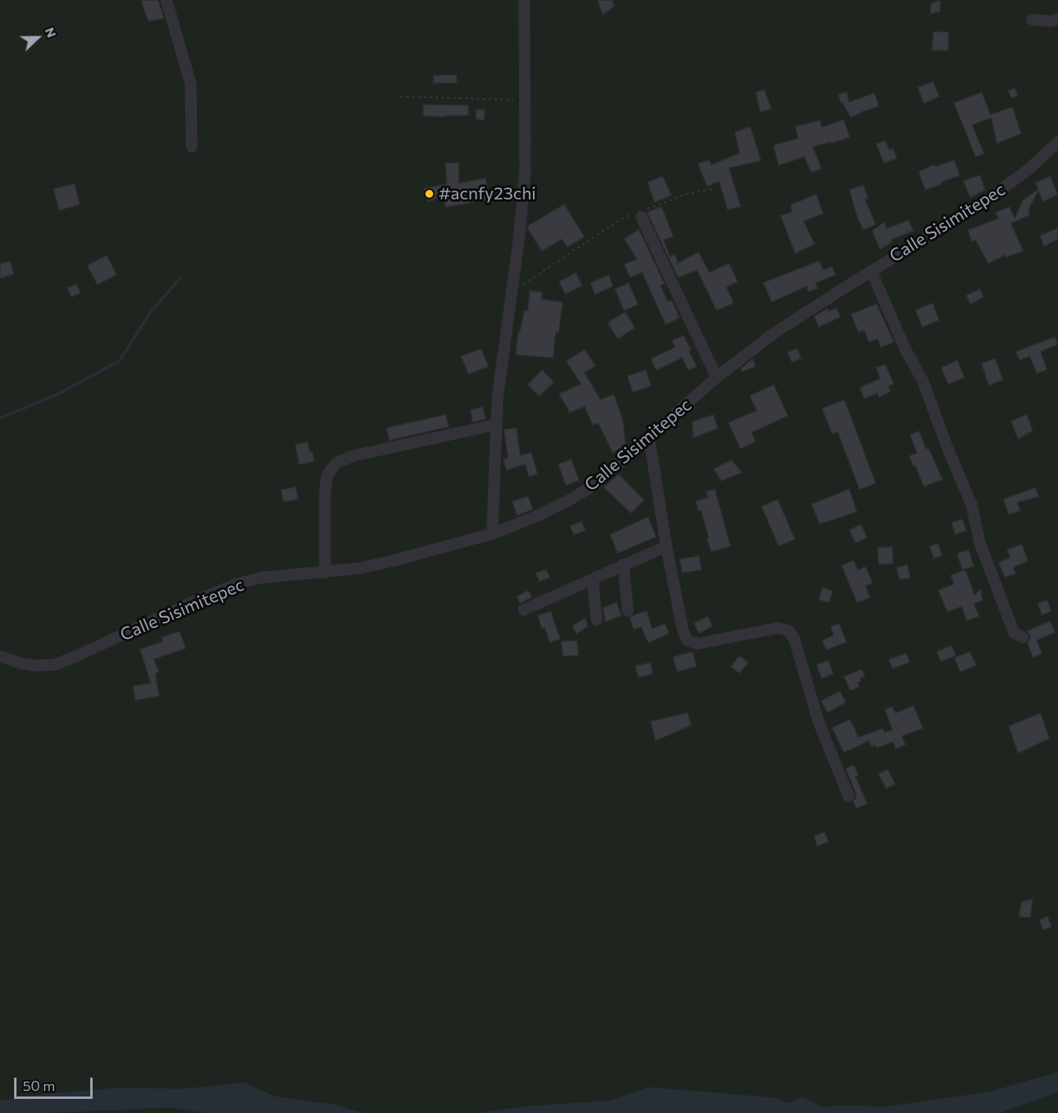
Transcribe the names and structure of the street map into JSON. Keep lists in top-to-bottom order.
{
  "streets": {
    "street": ["Calle Sisimitepec"]
  },
  "places": ["#acnfy23chi"],
  "scale_bar": "50 m",
  "north": "right"
}
